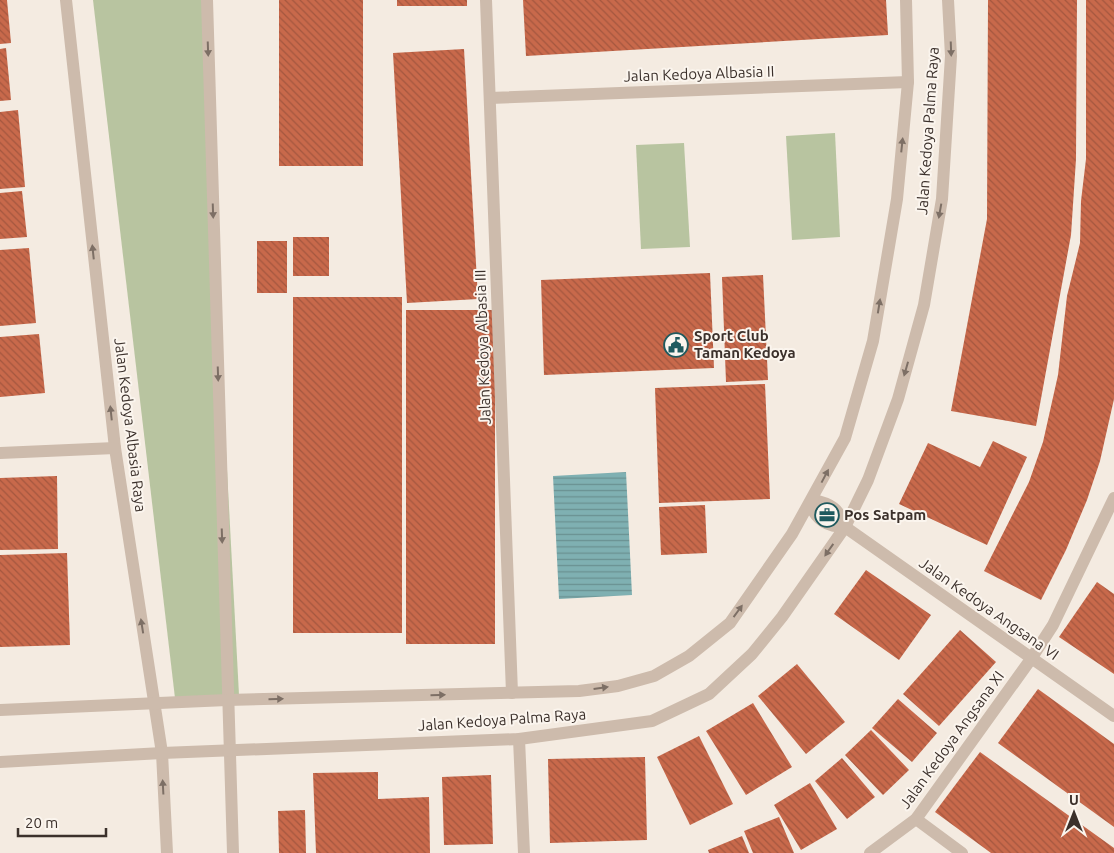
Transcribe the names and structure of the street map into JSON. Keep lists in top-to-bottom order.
{
  "streets": {
    "street": [
      "Jalan Kedoya Albasia II",
      "Jalan Kedoya Palma Raya",
      "Jalan Kedoya Albasia III",
      "Jalan Kedoya Albasia Raya",
      "Jalan Kedoya Angsana VI",
      "Jalan Kedoya Angsana XI"
    ]
  },
  "crossings": [
    ["Jalan Kedoya Albasia II", "Jalan Kedoya Palma Raya"],
    ["Jalan Kedoya Albasia II", "Jalan Kedoya Albasia III"],
    ["Jalan Kedoya Palma Raya", "Jalan Kedoya Albasia III"],
    ["Jalan Kedoya Palma Raya", "Jalan Kedoya Albasia Raya"],
    ["Jalan Kedoya Palma Raya", "Jalan Kedoya Angsana VI"],
    ["Jalan Kedoya Angsana VI", "Jalan Kedoya Angsana XI"]
  ],
  "places": {
    "public building": ["Sport Club Taman Kedoya"],
    "office": ["Pos Satpam"]
  },
  "scale_bar": "20 m",
  "north": "top"
}
